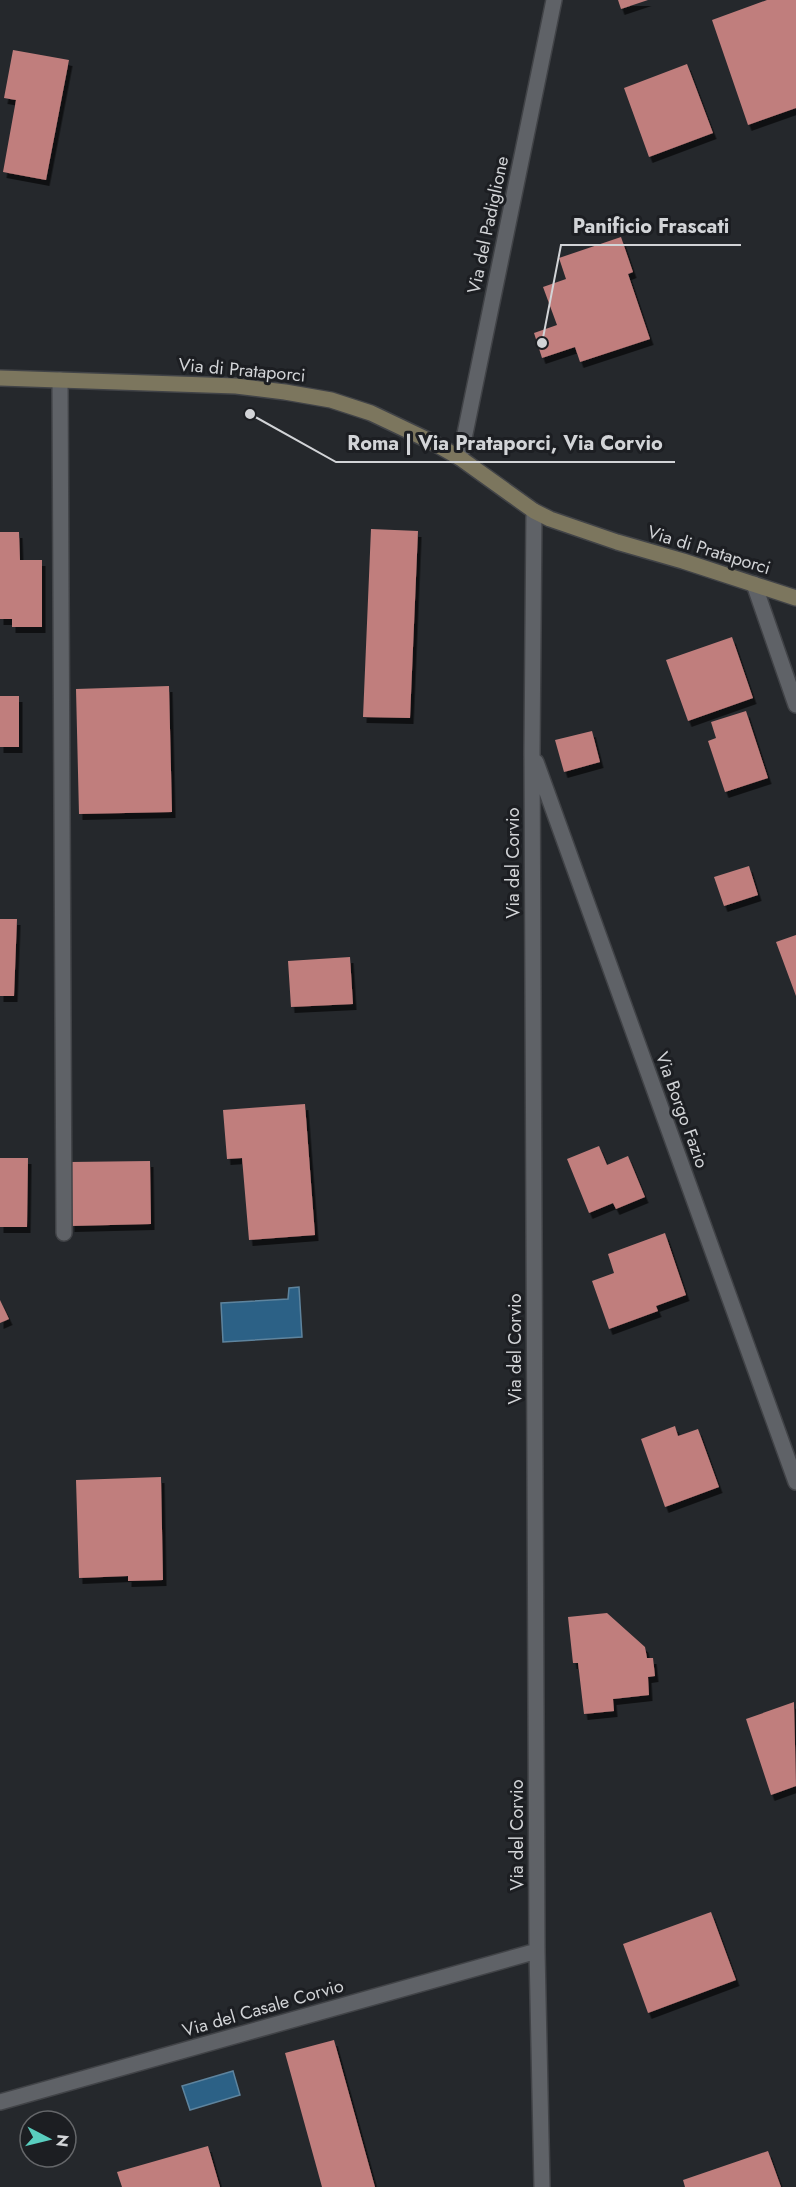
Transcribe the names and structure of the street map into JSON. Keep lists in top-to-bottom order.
{
  "streets": {
    "street": [
      "Via del Padiglione",
      "Via di Prataporci",
      "Via del Corvio",
      "Via Borgo Fazio",
      "Via del Casale Corvio"
    ]
  },
  "crossings": [
    ["Via del Padiglione", "Via di Prataporci"],
    ["Via di Prataporci", "Via del Corvio"],
    ["Via del Corvio", "Via Borgo Fazio"],
    ["Via del Corvio", "Via del Casale Corvio"]
  ],
  "places": ["Panificio Frascati", "Roma | Via Prataporci, Via Corvio"],
  "north": "right"
}
